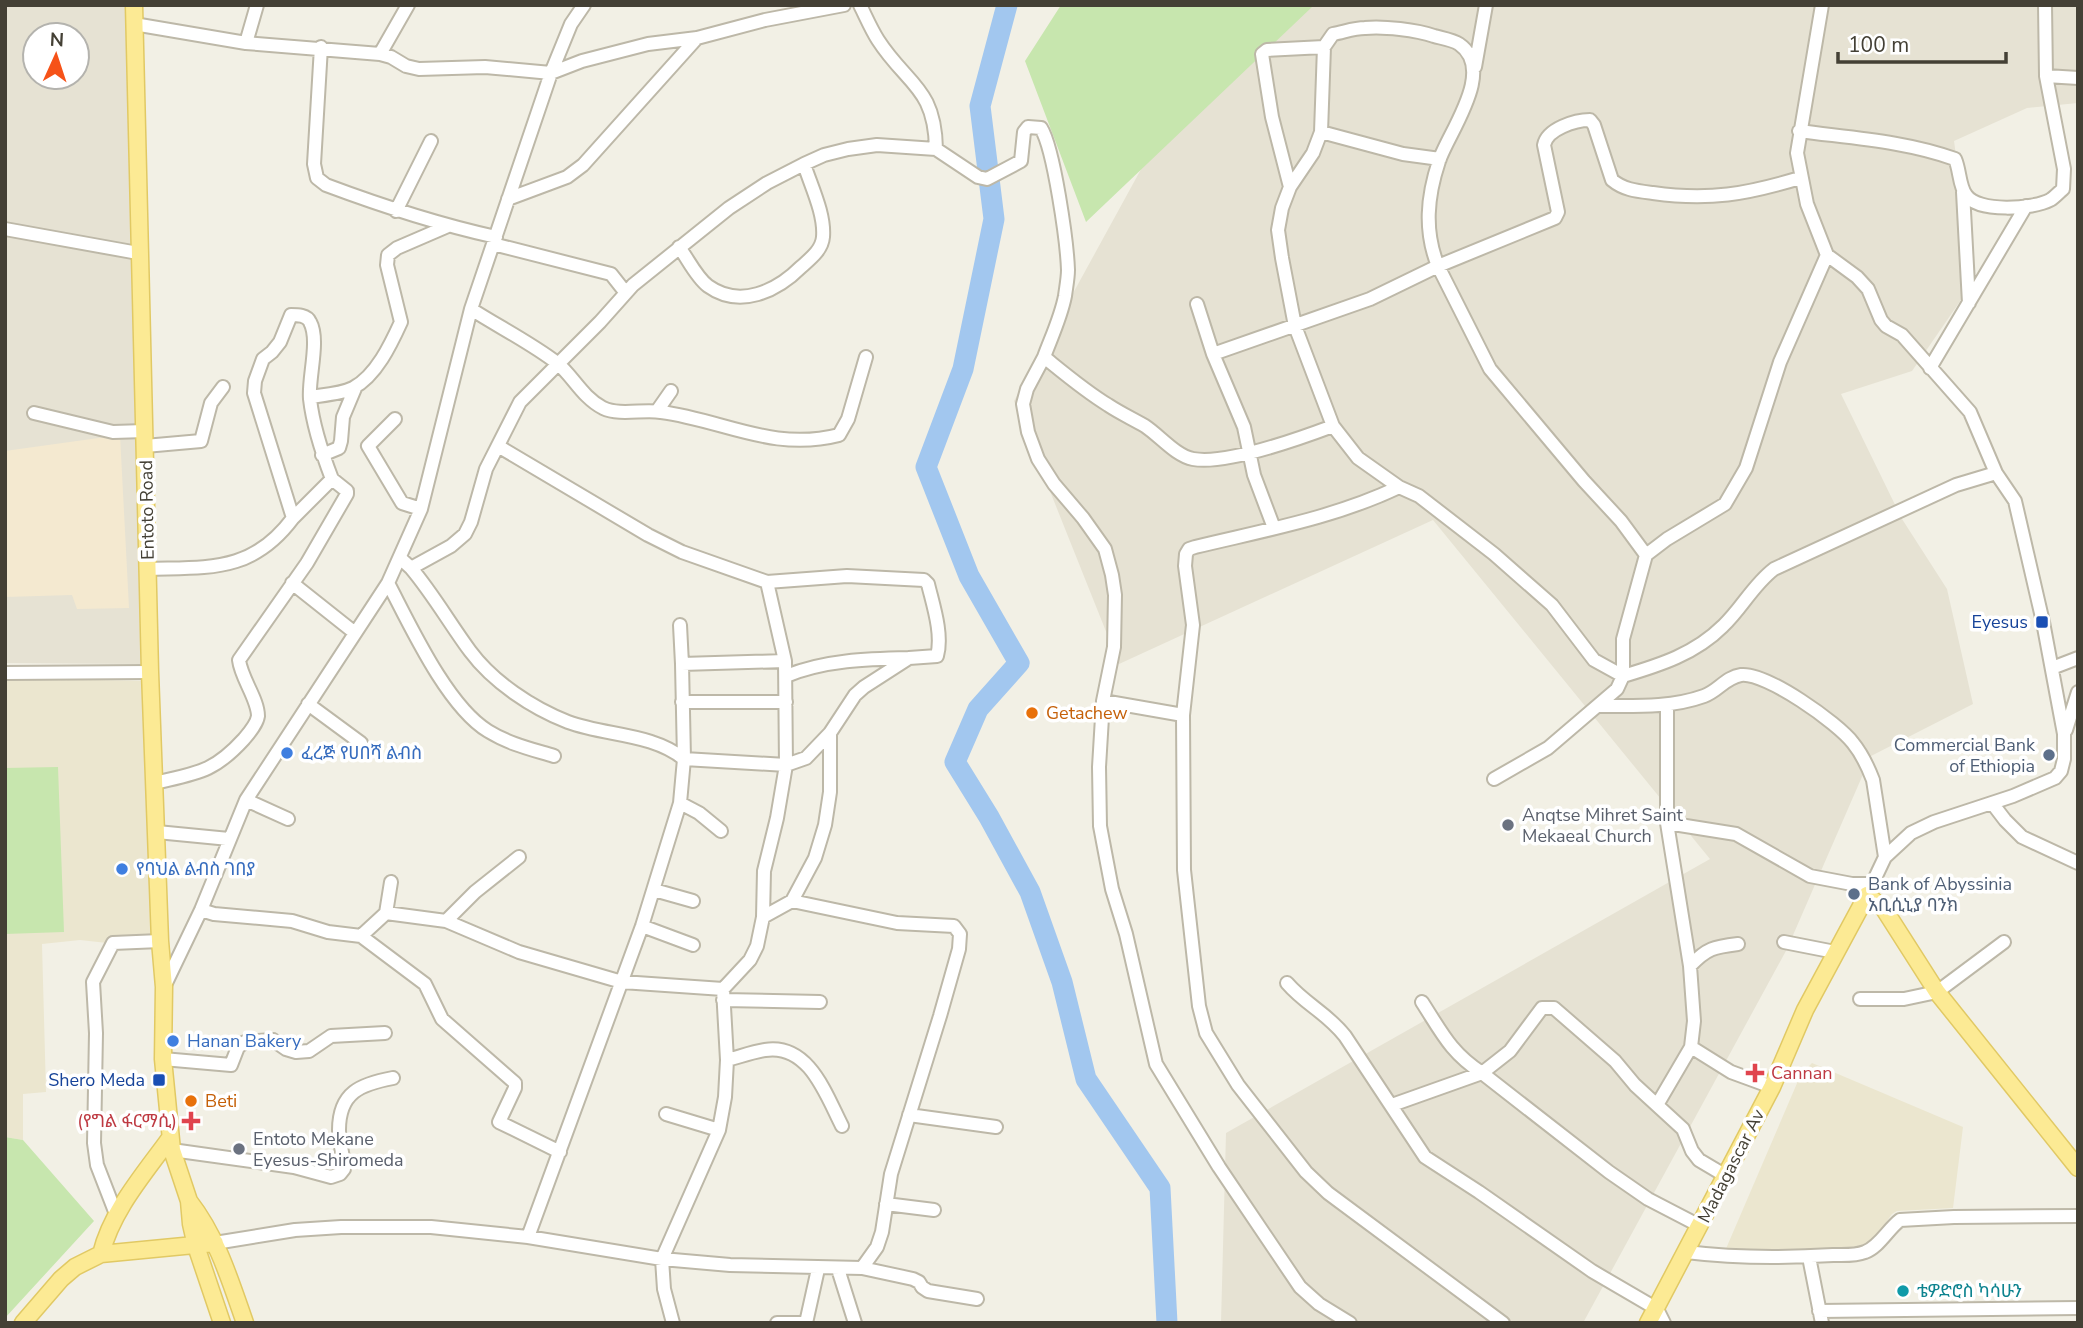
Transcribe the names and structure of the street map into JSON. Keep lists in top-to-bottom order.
{
  "streets": {
    "main road": ["Entoto Road", "Madagascar Av"]
  },
  "places": {
    "transit": ["Eyesus", "Shero Meda"],
    "other": [
      "Getachew",
      "ፈረጅ የሀበሻ ልብስ",
      "Commercial Bank of Ethiopia",
      "Anqtse Mihret Saint Mekaeal Church",
      "የባህል ልብስ ገበያ",
      "Bank of Abyssinia አቢሲኒያ ባንክ",
      "Hanan Bakery",
      "Beti",
      "Entoto Mekane Eyesus-Shiromeda",
      "ቴዎድሮስ ካሳሁን"
    ],
    "health": ["Cannan", "(የግል ፋርማሲ)"]
  },
  "scale_bar": "100 m",
  "north": "top"
}
